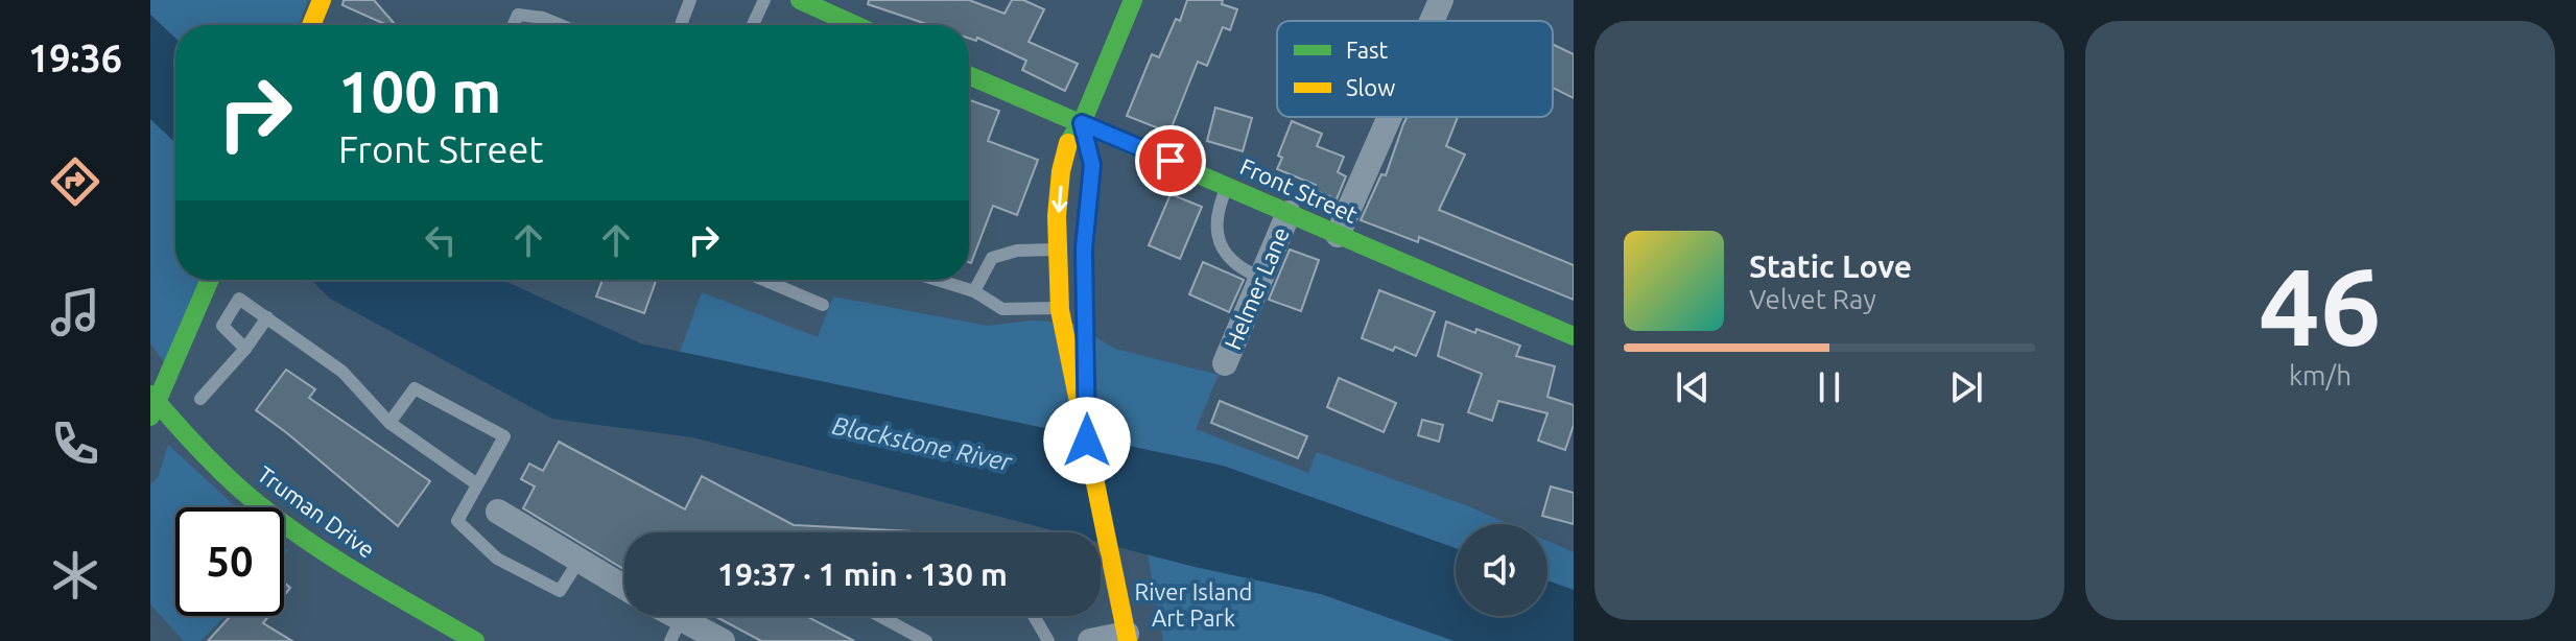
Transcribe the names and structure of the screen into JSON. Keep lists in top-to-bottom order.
{
  "streets": {
    "main road": ["Front Street", "Truman Drive"],
    "street": ["Helmer Lane"]
  },
  "crossings": [
    ["Front Street", "Helmer Lane"]
  ],
  "water": ["Blackstone River"],
  "parks": ["River Island Art Park"],
  "legend": ["Fast", "Slow"],
  "page": {
    "tabs": "19:36",
    "tile": ["46", "km/h"],
    "turn": ["100 m", "Front Street"],
    "song": ["Static Love", "Velvet Ray"],
    "limit": "50",
    "trip": "19:37 · 1 min · 130 m"
  }
}
